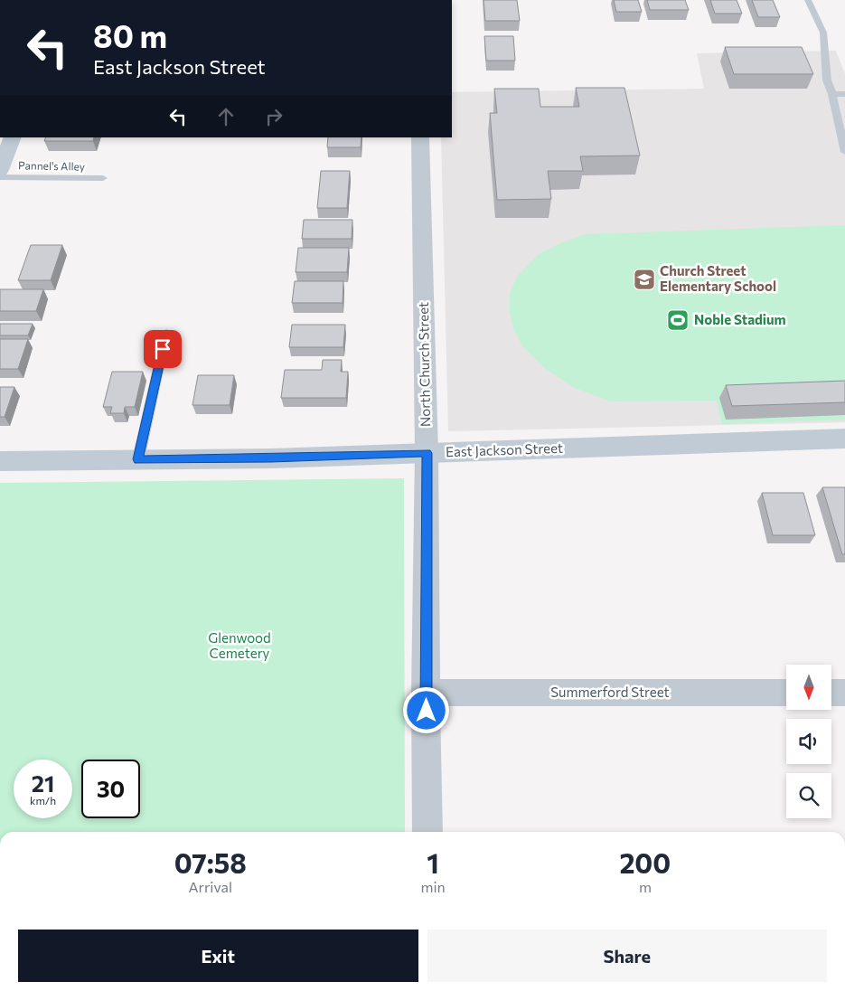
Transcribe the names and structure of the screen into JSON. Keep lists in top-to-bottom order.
{
  "streets": {
    "street": ["North Church Street", "East Jackson Street", "Summerford Street"],
    "lane": ["Pannel's Alley"]
  },
  "crossings": [
    ["North Church Street", "East Jackson Street"],
    ["North Church Street", "Summerford Street"]
  ],
  "parks": ["Glenwood Cemetery"],
  "places": {
    "school or university": ["Church Street Elementary School"],
    "sports": ["Noble Stadium"]
  },
  "north": "bottom",
  "page": {
    "turn": ["80 m", "East Jackson Street"],
    "speed": "21 km/h",
    "limit": "30",
    "eta": [
      "07:58",
      "Arrival",
      "1",
      "min",
      "200",
      "m"
    ],
    "buttons": ["Exit", "Share"]
  }
}
